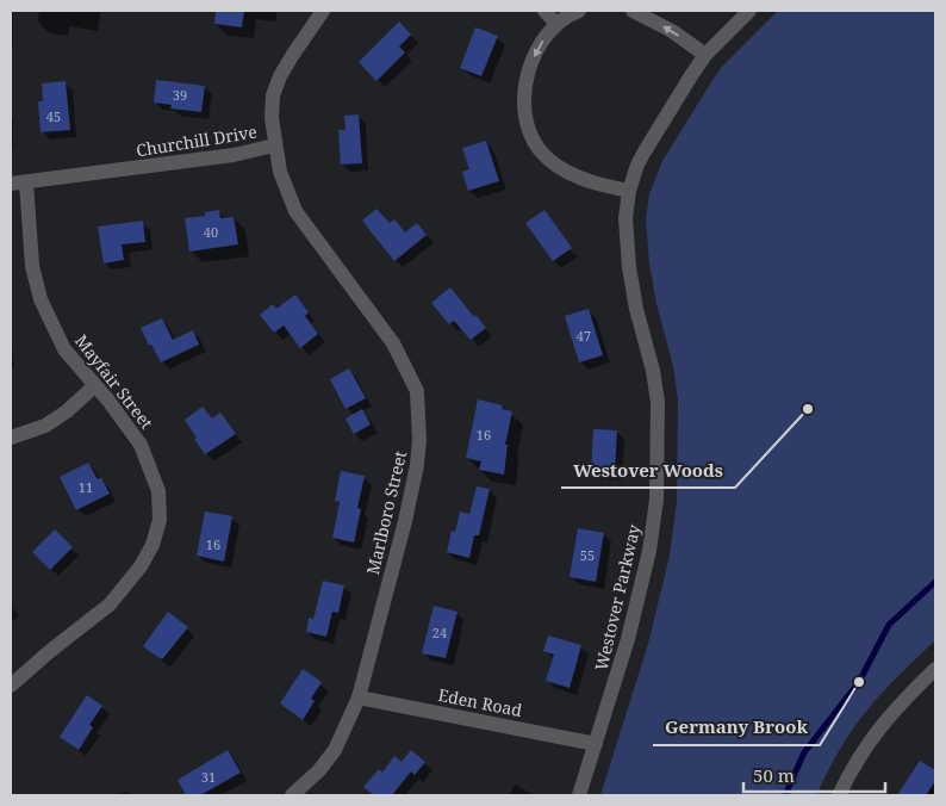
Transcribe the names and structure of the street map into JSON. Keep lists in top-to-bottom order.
{
  "streets": {
    "street": [
      "Churchill Drive",
      "Mayfair Street",
      "Marlboro Street",
      "Westover Parkway",
      "Eden Road"
    ]
  },
  "crossings": [
    ["Churchill Drive", "Mayfair Street"],
    ["Churchill Drive", "Marlboro Street"],
    ["Marlboro Street", "Eden Road"],
    ["Westover Parkway", "Eden Road"]
  ],
  "places": ["Westover Woods", "Germany Brook"],
  "house_numbers": [
    "39",
    "45",
    "40",
    "47",
    "16",
    "11",
    "16",
    "55",
    "24",
    "31"
  ],
  "scale_bar": "50 m"
}
